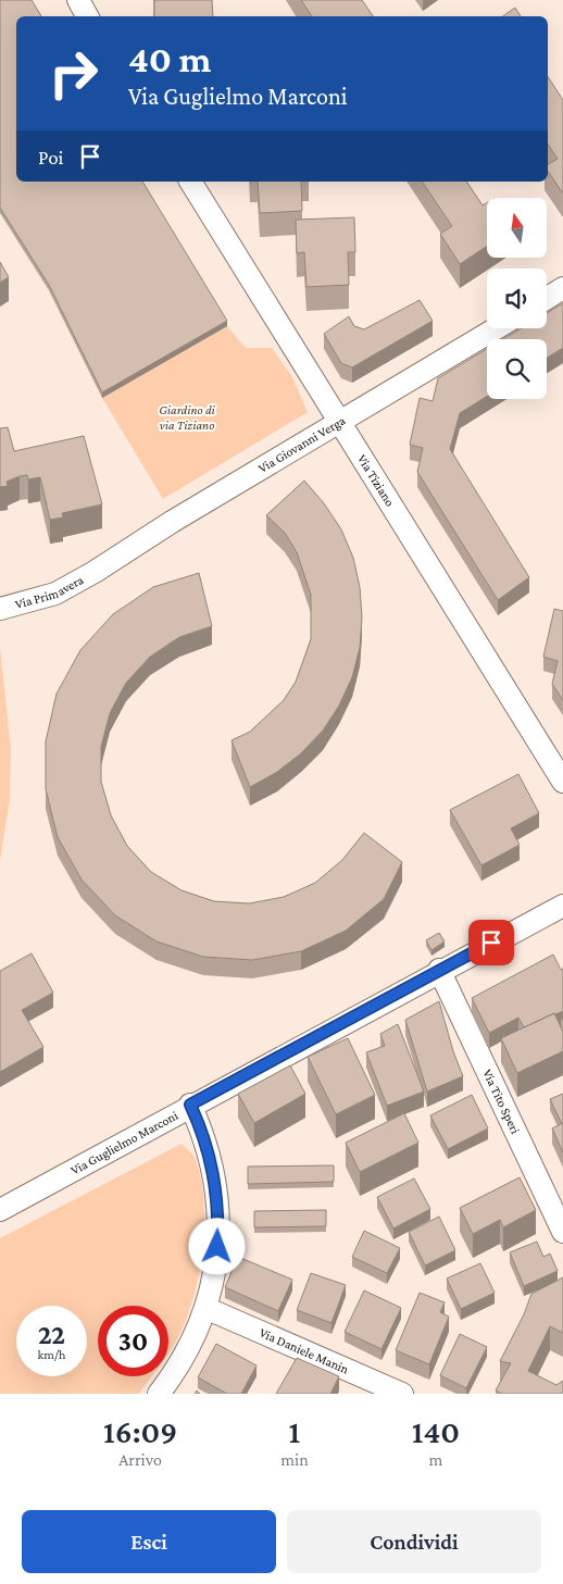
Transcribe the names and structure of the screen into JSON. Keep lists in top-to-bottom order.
{
  "streets": {
    "street": [
      "Via Giovanni Verga",
      "Via Tiziano",
      "Via Primavera",
      "Via Tito Speri",
      "Via Guglielmo Marconi",
      "Via Daniele Manin"
    ]
  },
  "crossings": [
    ["Via Giovanni Verga", "Via Tiziano"],
    ["Via Giovanni Verga", "Via Primavera"],
    ["Via Tito Speri", "Via Guglielmo Marconi"]
  ],
  "parks": ["Giardino di via Tiziano"],
  "north": "top",
  "page": {
    "turn": ["40 m", "Via Guglielmo Marconi"],
    "then": "Poi",
    "speed": "22 km/h",
    "limit": "30",
    "eta": [
      "16:09",
      "Arrivo",
      "1",
      "min",
      "140",
      "m"
    ],
    "buttons": ["Esci", "Condividi"]
  }
}
